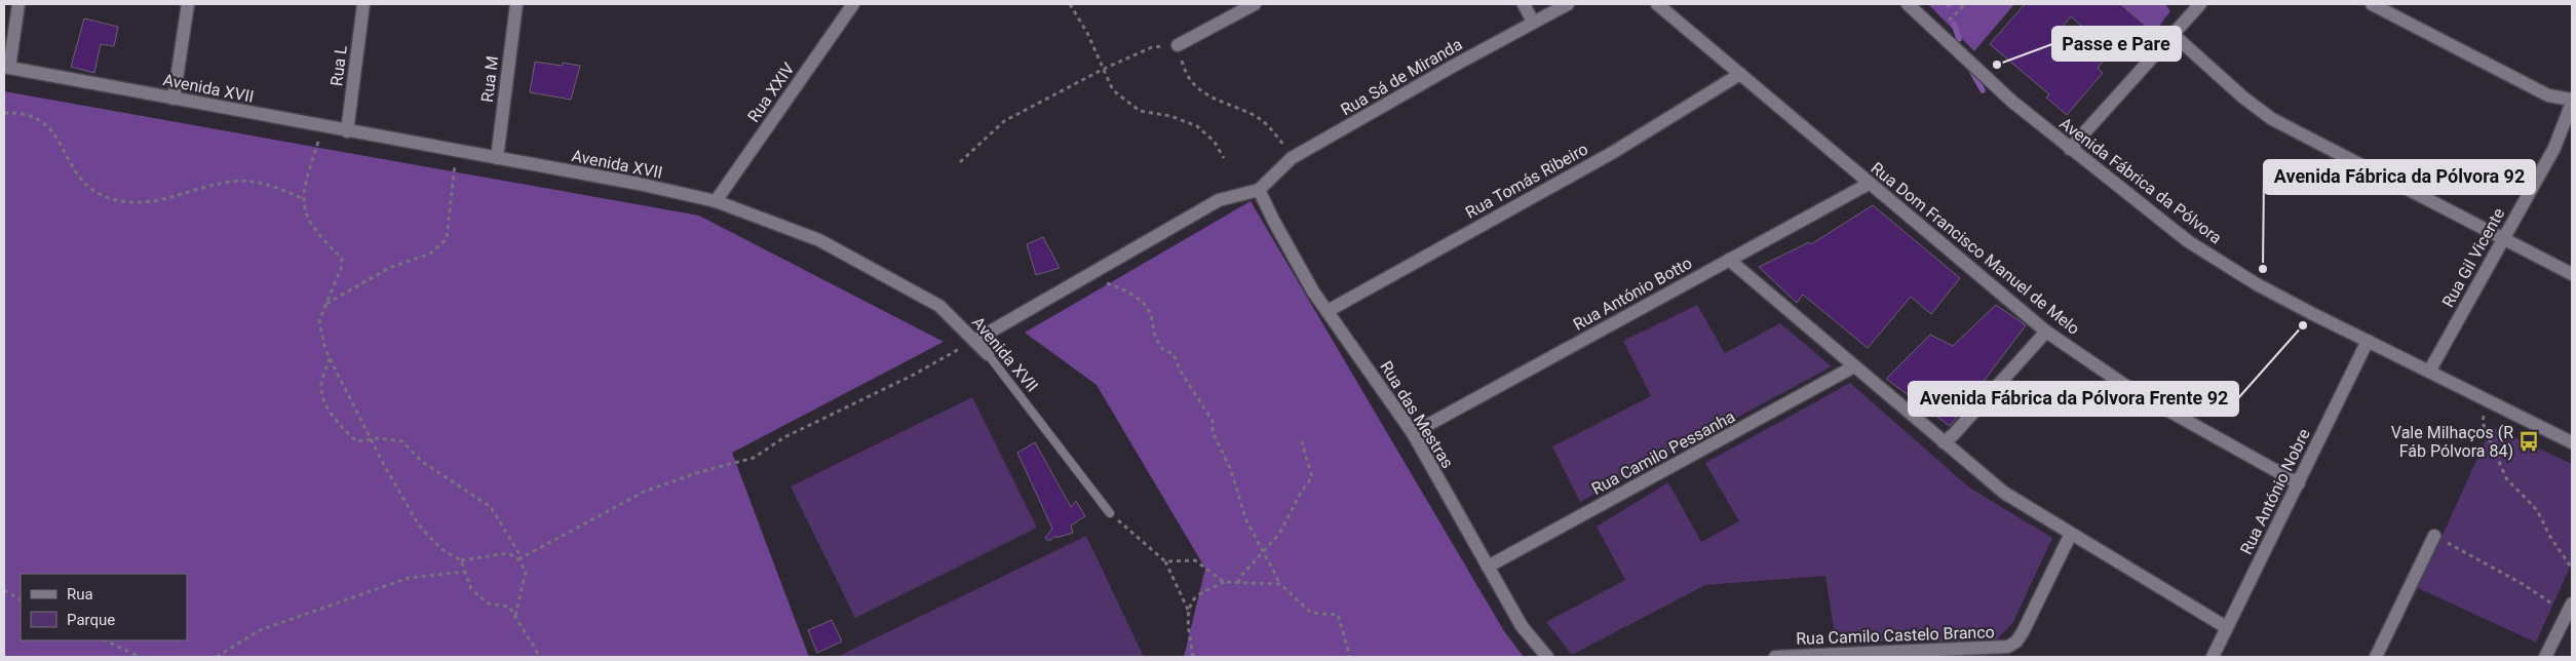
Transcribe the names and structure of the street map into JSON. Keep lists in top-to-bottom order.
{
  "streets": {
    "street": [
      "Rua L",
      "Rua Sá de Miranda",
      "Rua M",
      "Avenida XVII",
      "Rua XXIV",
      "Rua Tomás Ribeiro",
      "Avenida Fábrica da Pólvora",
      "Rua Dom Francisco Manuel de Melo",
      "Rua Gil Vicente",
      "Rua António Botto",
      "Rua das Mestras",
      "Rua Camilo Pessanha",
      "Rua António Nobre",
      "Rua Camilo Castelo Branco"
    ]
  },
  "crossings": [
    ["Rua L", "Avenida XVII"],
    ["Rua Sá de Miranda", "Rua das Mestras"],
    ["Rua M", "Avenida XVII"],
    ["Avenida XVII", "Rua XXIV"],
    ["Rua Tomás Ribeiro", "Rua Dom Francisco Manuel de Melo"],
    ["Rua Tomás Ribeiro", "Rua das Mestras"],
    ["Avenida Fábrica da Pólvora", "Rua Gil Vicente"],
    ["Avenida Fábrica da Pólvora", "Rua António Nobre"],
    ["Rua Dom Francisco Manuel de Melo", "Rua António Botto"],
    ["Rua Dom Francisco Manuel de Melo", "Rua António Nobre"],
    ["Rua António Botto", "Rua das Mestras"],
    ["Rua das Mestras", "Rua Camilo Pessanha"]
  ],
  "places": {
    "other": ["Passe e Pare", "Avenida Fábrica da Pólvora 92", "Avenida Fábrica da Pólvora Frente 92"],
    "bus stop": ["Vale Milhaços (R Fáb Pólvora 84)"]
  },
  "legend": ["Rua", "Parque"]
}
